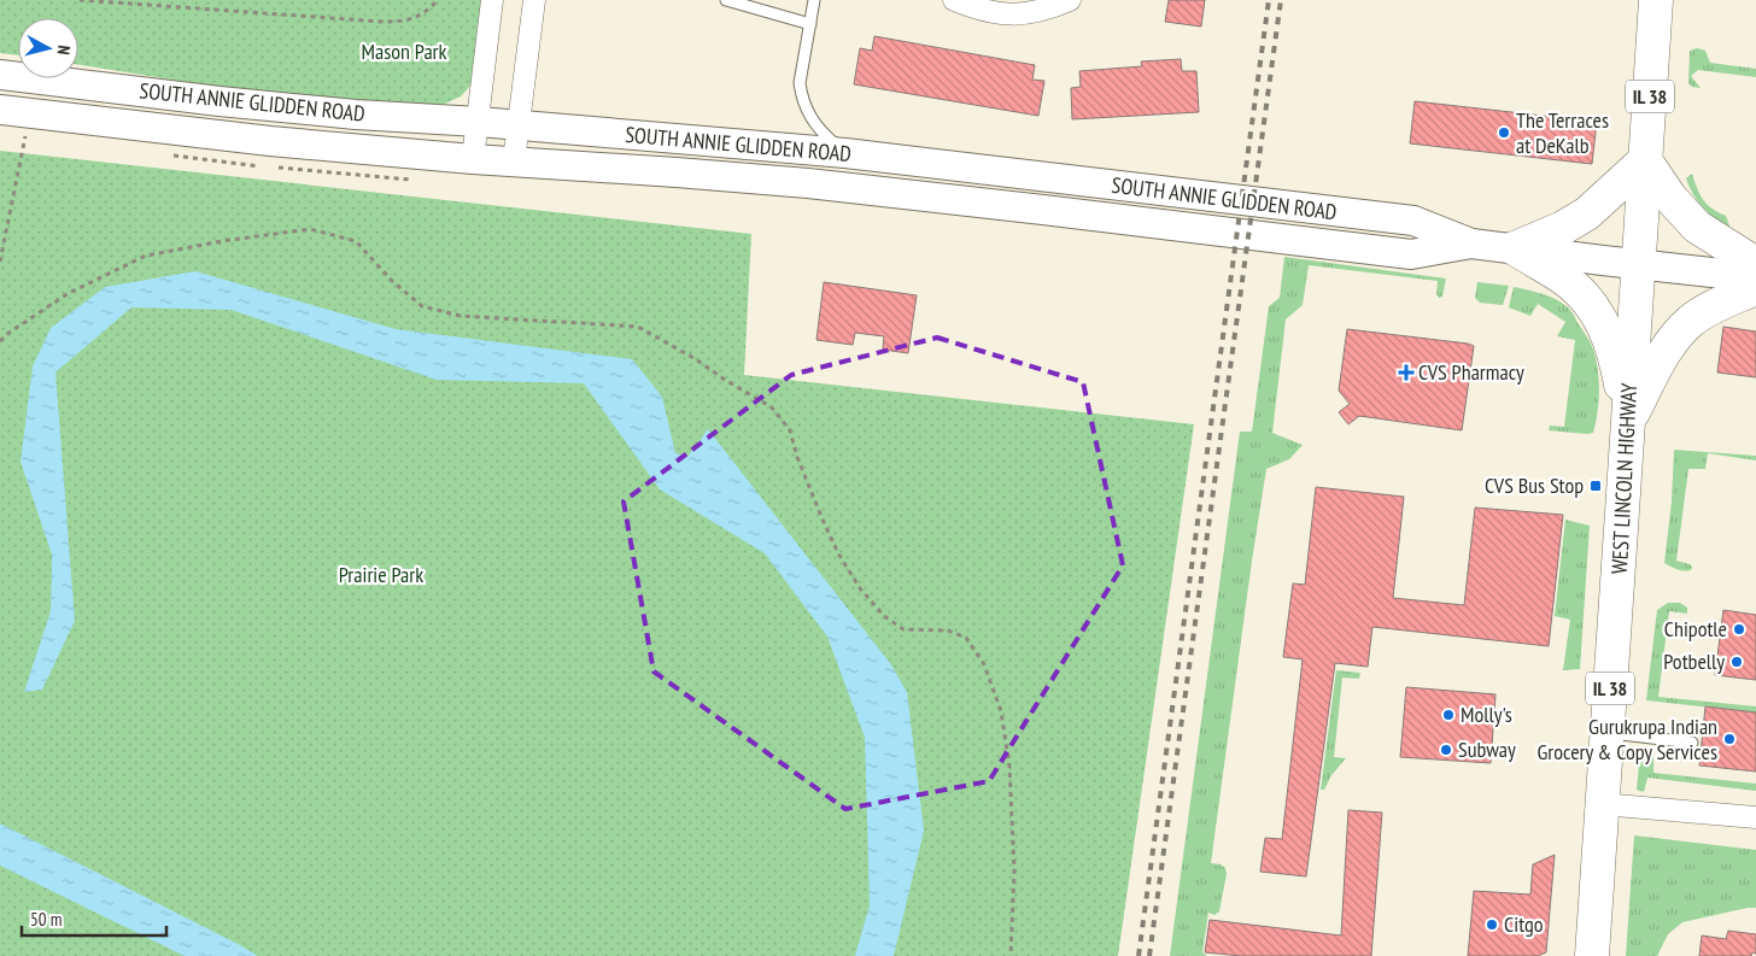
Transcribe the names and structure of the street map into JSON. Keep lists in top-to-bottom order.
{
  "streets": {
    "main road": ["IL 38", "SOUTH ANNIE GLIDDEN ROAD", "WEST LINCOLN HIGHWAY"]
  },
  "crossings": [
    ["SOUTH ANNIE GLIDDEN ROAD", "WEST LINCOLN HIGHWAY"]
  ],
  "parks": ["Mason Park", "Prairie Park"],
  "places": {
    "other": [
      "The Terraces at DeKalb",
      "Chipotle",
      "Potbelly",
      "Molly's",
      "Gurukrupa Indian Grocery & Copy Services",
      "Subway",
      "Citgo"
    ],
    "health": ["CVS Pharmacy"],
    "transit": ["CVS Bus Stop"]
  },
  "scale_bar": "50 m",
  "north": "right"
}
